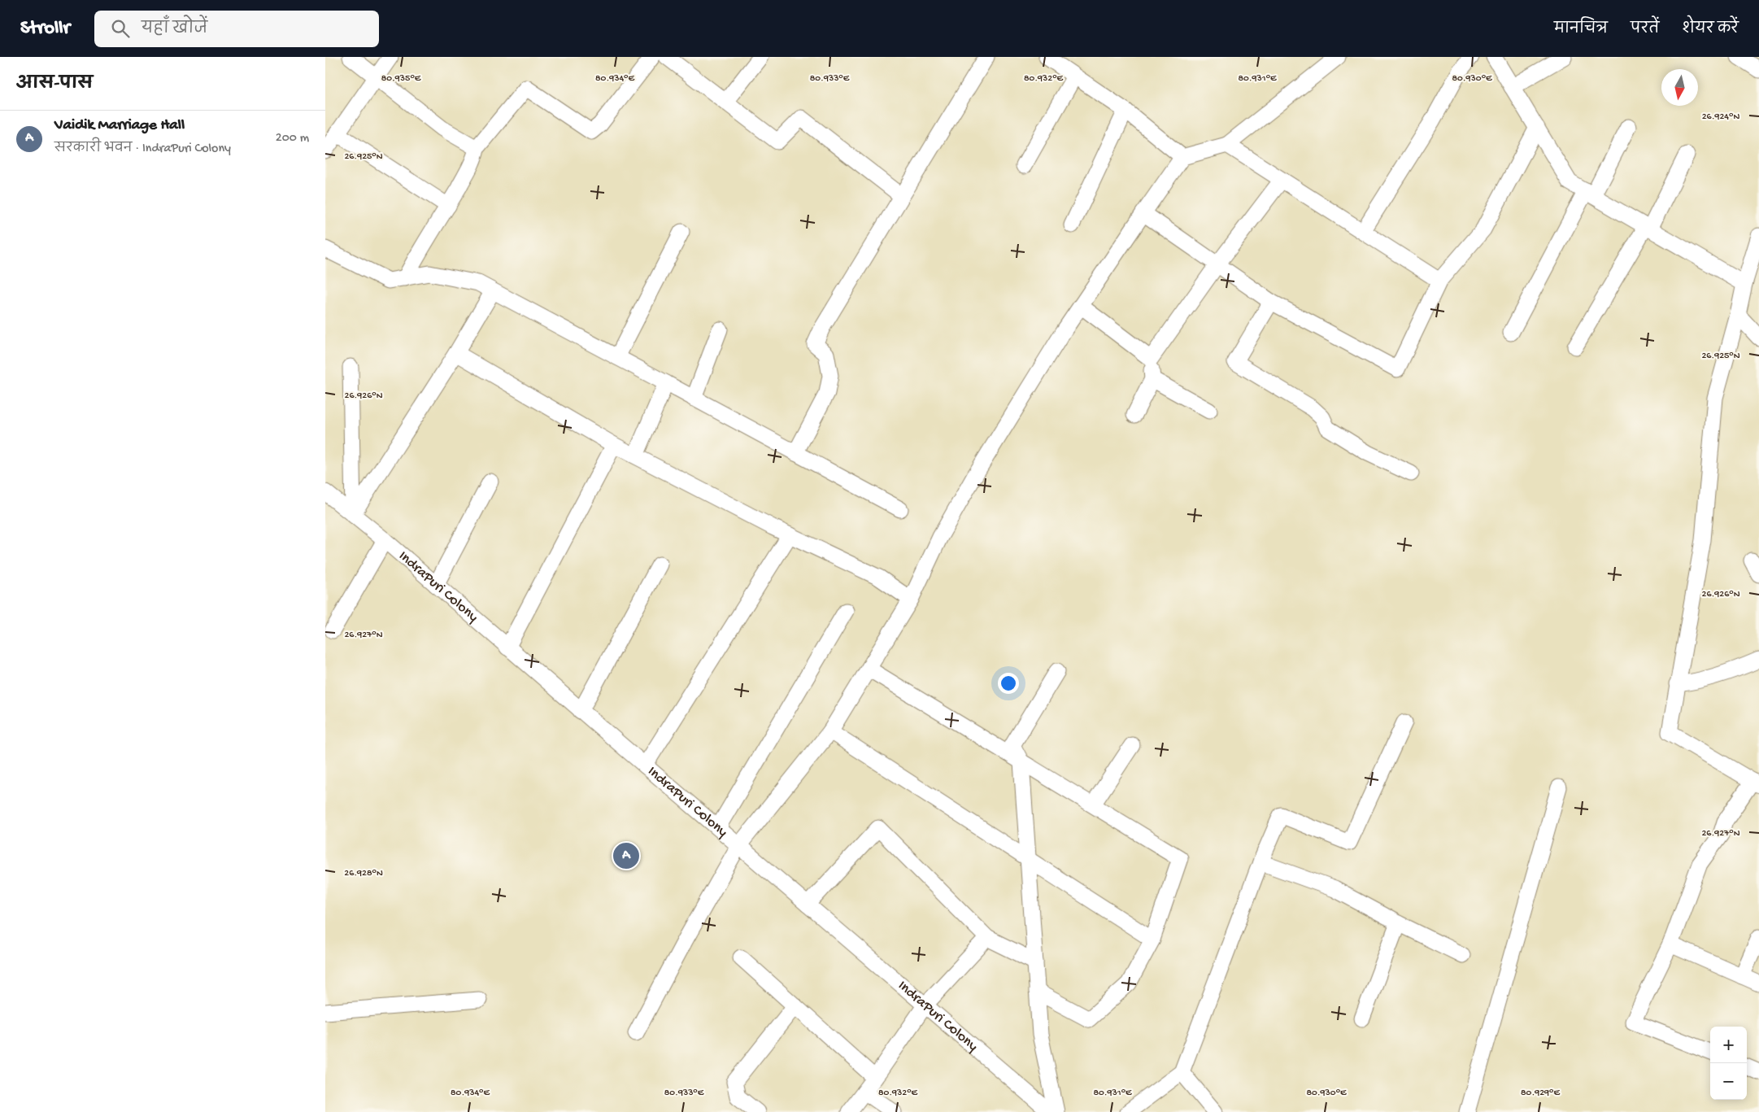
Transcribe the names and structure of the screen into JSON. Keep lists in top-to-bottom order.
{
  "streets": {
    "street": ["IndraPuri Colony"]
  },
  "north": "bottom",
  "page": {
    "header": "Strollr",
    "search": "यहाँ खोजें",
    "nav": ["मानचित्र", "परतें", "शेयर करें"],
    "heading": "आस-पास",
    "list": [
      {
        "mark": "A",
        "name": "Vaidik Marriage Hall",
        "note": "सरकारी भवन · IndraPuri Colony",
        "value": "200 m"
      }
    ],
    "pins": "A",
    "map_buttons": ["+", "−"]
  },
  "coordinates": [
    "80.935°E",
    "80.934°E",
    "80.933°E",
    "80.932°E",
    "80.931°E",
    "80.930°E",
    "26.924°N",
    "26.925°N",
    "26.926°N",
    "26.927°N",
    "26.928°N",
    "80.929°E"
  ]
}
